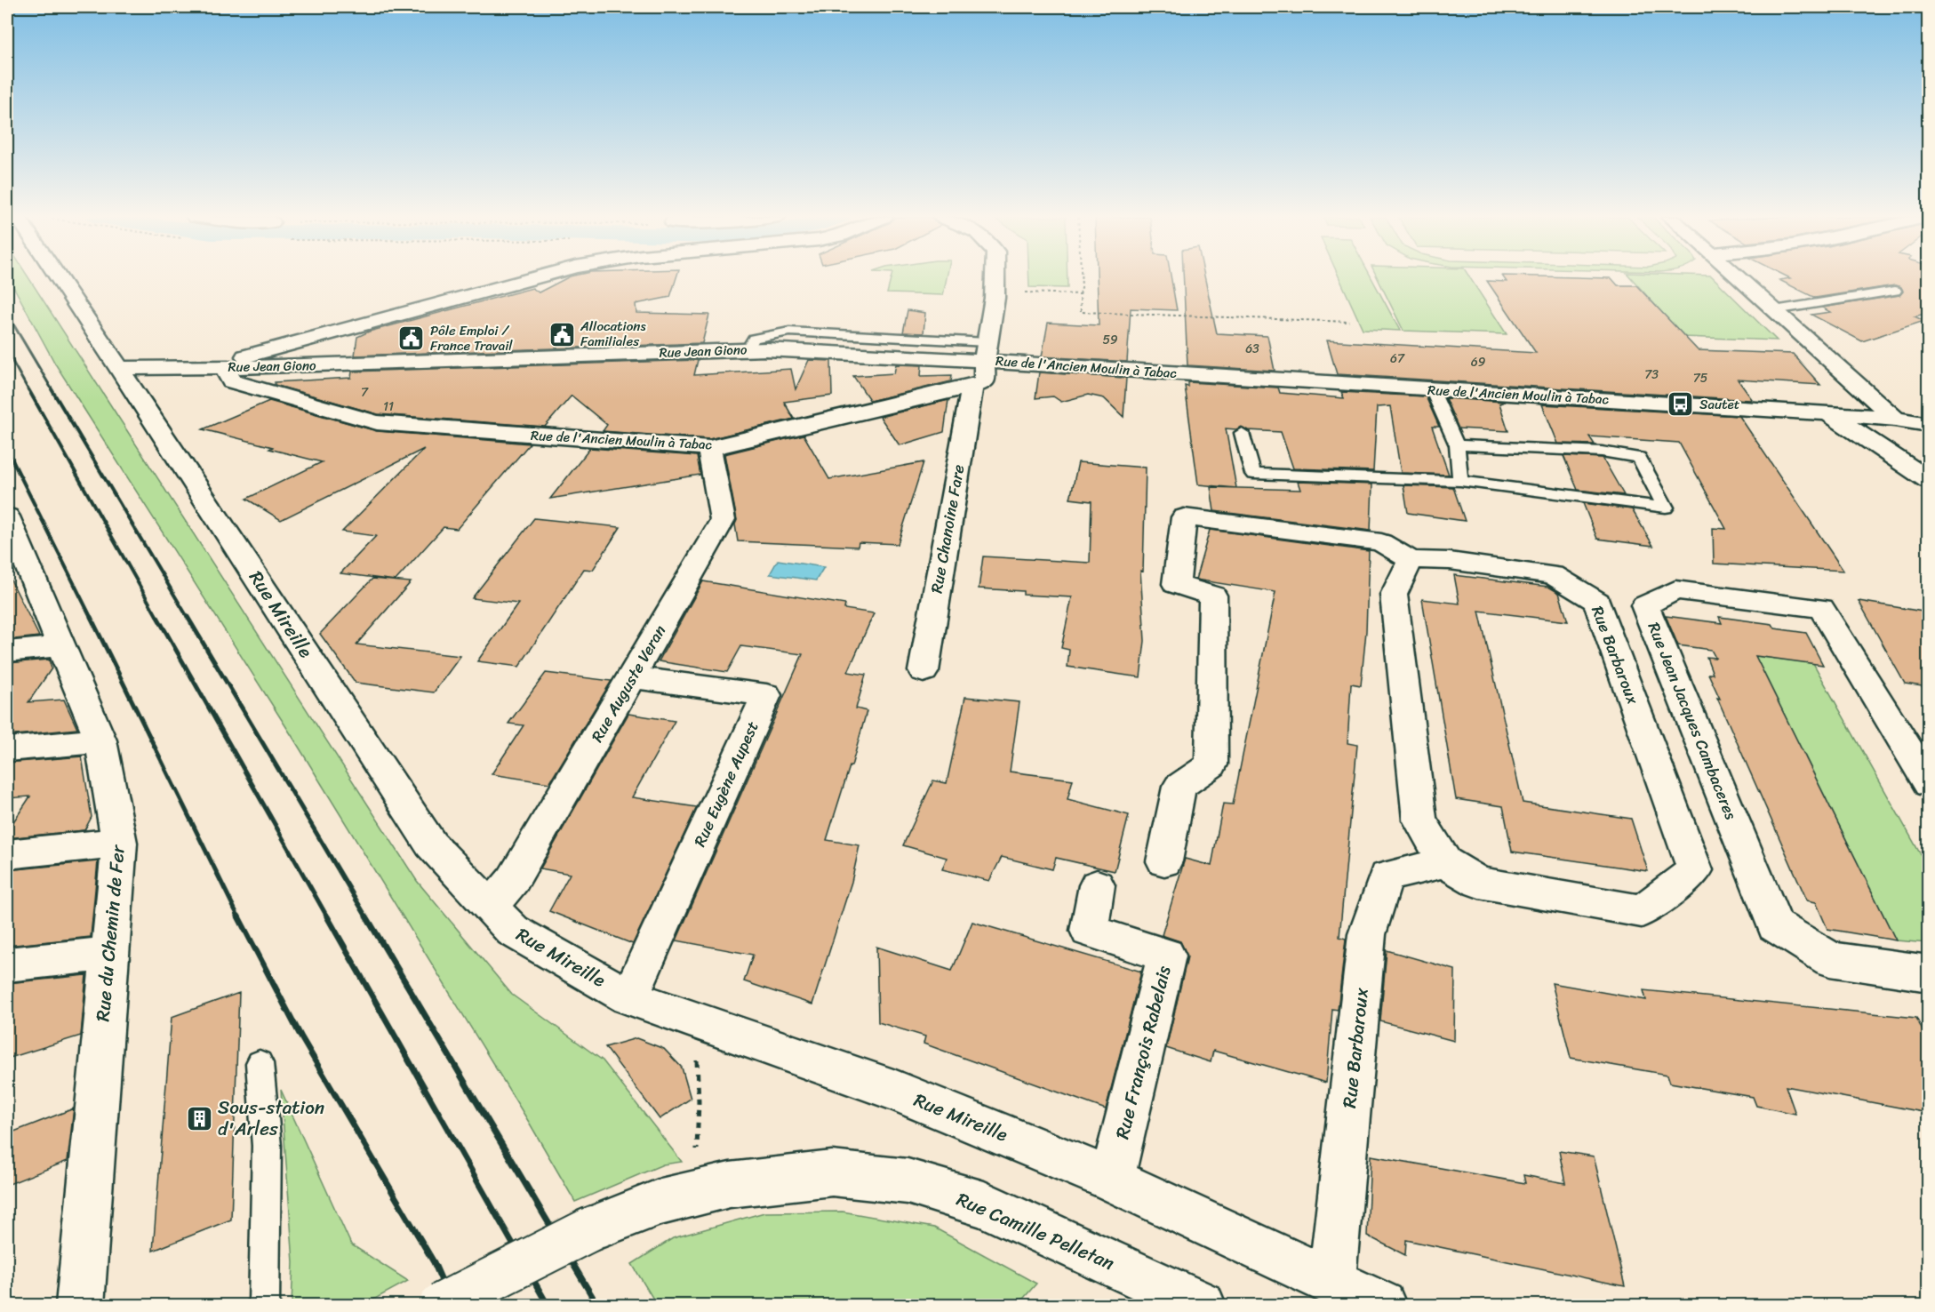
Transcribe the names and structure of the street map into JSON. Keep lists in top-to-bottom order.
{
  "streets": {
    "street": [
      "Rue Jean Giono",
      "Rue de l'Ancien Moulin à Tabac",
      "Rue Chanoine Fare",
      "Rue Mireille",
      "Rue Barbaroux",
      "Rue Auguste Veran",
      "Rue Jean Jacques Cambaceres",
      "Rue Eugène Aupest",
      "Rue du Chemin de Fer",
      "Rue François Rabelais",
      "Rue Camille Pelletan"
    ]
  },
  "crossings": [
    ["Rue Jean Giono", "Rue de l'Ancien Moulin à Tabac"],
    ["Rue Jean Giono", "Rue Mireille"],
    ["Rue de l'Ancien Moulin à Tabac", "Rue Chanoine Fare"],
    ["Rue de l'Ancien Moulin à Tabac", "Rue Auguste Veran"],
    ["Rue Mireille", "Rue Barbaroux"],
    ["Rue Mireille", "Rue Auguste Veran"],
    ["Rue Mireille", "Rue Eugène Aupest"],
    ["Rue Mireille", "Rue François Rabelais"],
    ["Rue Auguste Veran", "Rue Eugène Aupest"]
  ],
  "places": {
    "public building": ["Allocations Familiales", "Pôle Emploi / France Travail"],
    "bus stop": ["Sautet"],
    "building": ["Sous-station d'Arles"]
  },
  "house_numbers": [
    "59",
    "63",
    "67",
    "69",
    "73",
    "75",
    "7",
    "11"
  ]
}
